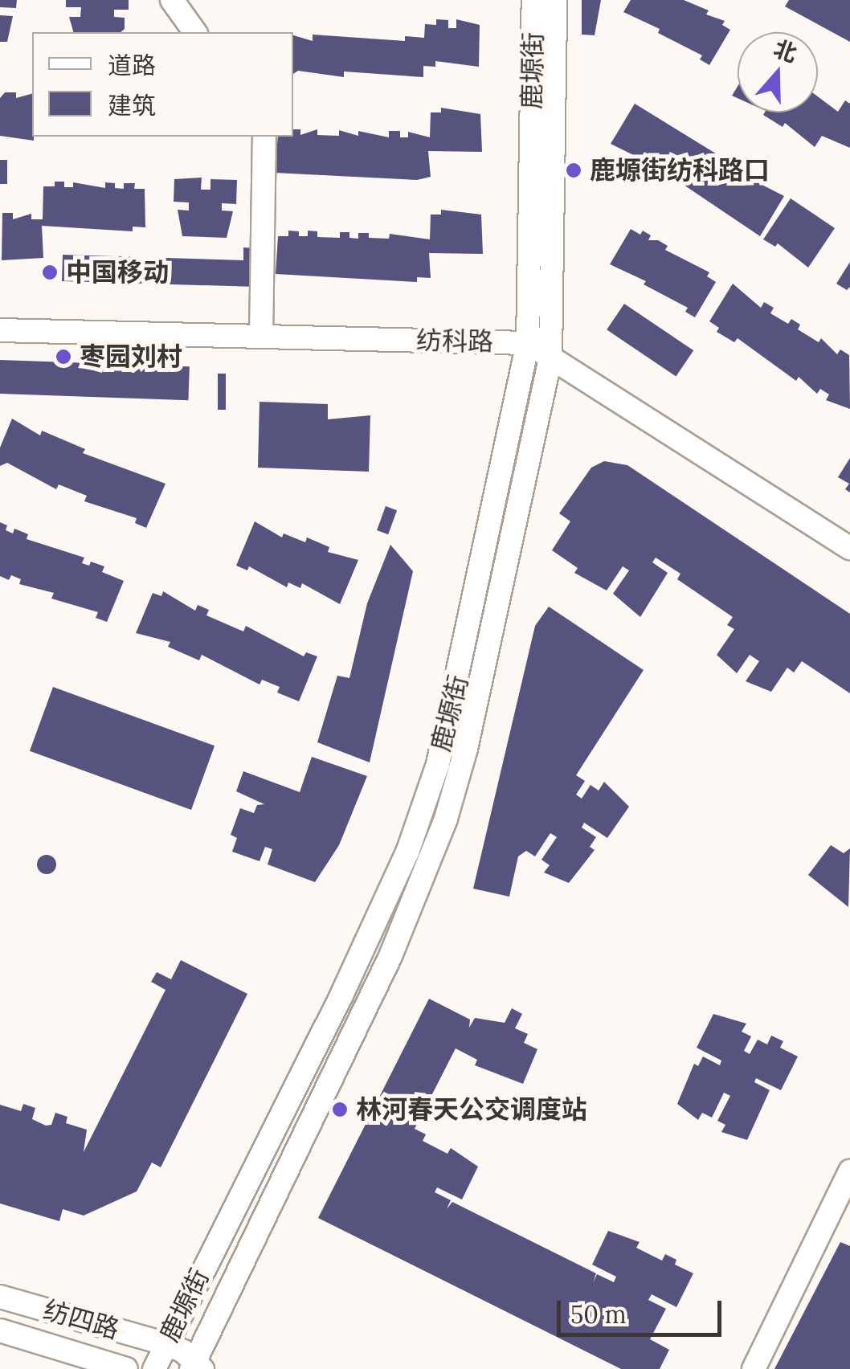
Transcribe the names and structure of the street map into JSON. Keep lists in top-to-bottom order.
{
  "streets": {
    "street": ["鹿塬街", "纺科路", "纺四路"]
  },
  "crossings": [
    ["鹿塬街", "纺科路"],
    ["鹿塬街", "纺四路"]
  ],
  "places": [
    "鹿塬街纺科路口",
    "中国移动",
    "枣园刘村",
    "林河春天公交调度站"
  ],
  "legend": ["道路", "建筑"],
  "scale_bar": "50 m",
  "north": "top"
}
